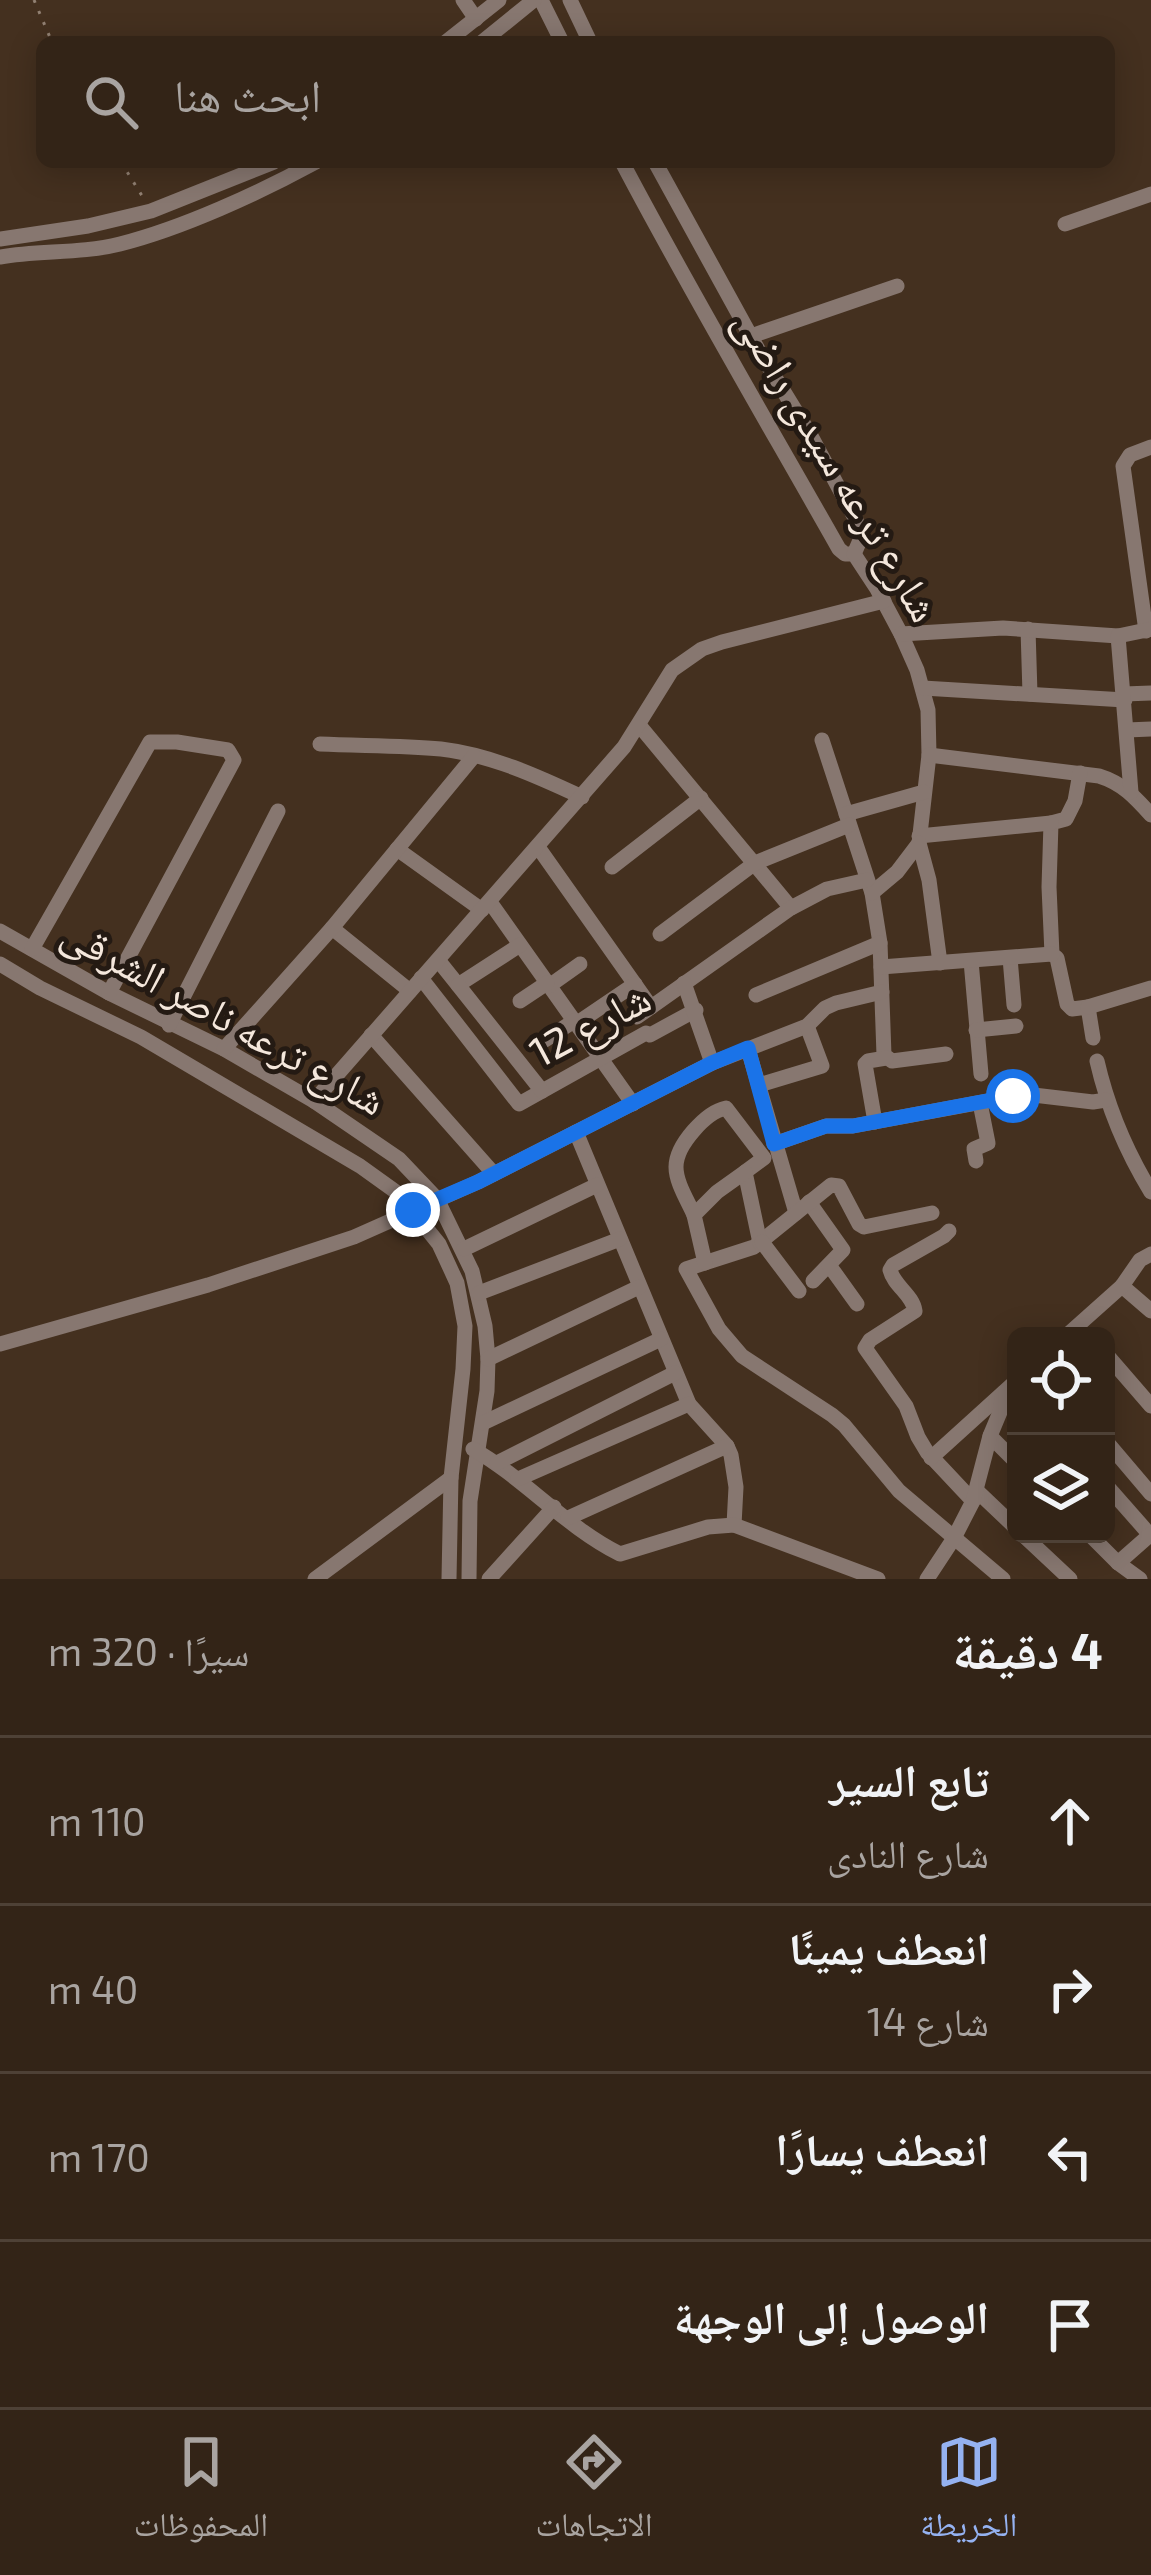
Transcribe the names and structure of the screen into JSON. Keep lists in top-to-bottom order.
{
  "streets": {
    "street": ["شارع ترعه سيدى راضى", "شارع ترعه ناصر الشرقى", "شارع 12"]
  },
  "page": {
    "search": "ابحث هنا",
    "heading": ["4 دقيقة", "سيرًا · 320 m"],
    "list": [
      ["تابع السير", "شارع النادى", "110 m"],
      ["انعطف يمينًا", "شارع 14", "40 m"],
      ["انعطف يسارًا", "170 m"],
      "الوصول إلى الوجهة"
    ],
    "nav": ["الخريطة", "الاتجاهات", "المحفوظات"]
  }
}
